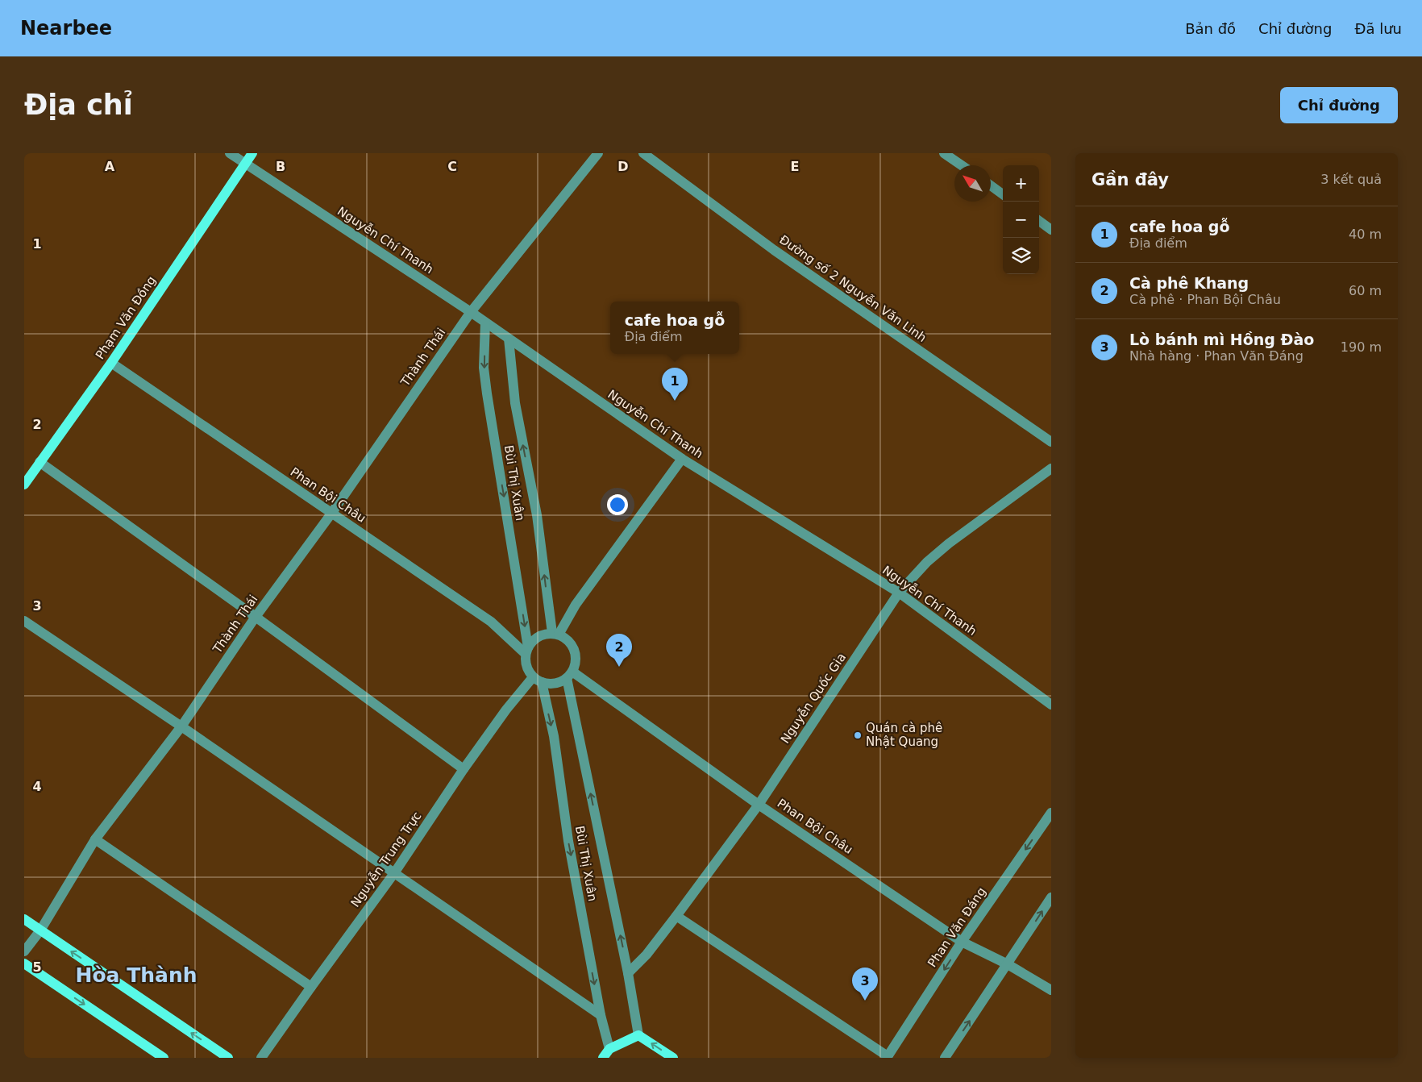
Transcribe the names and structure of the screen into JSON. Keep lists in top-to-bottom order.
{
  "streets": {
    "main road": ["Phạm Văn Đồng"],
    "street": [
      "Nguyễn Chí Thanh",
      "Đường số 2 Nguyễn Văn Linh",
      "Thành Thái",
      "Bùi Thị Xuân",
      "Phan Bội Châu",
      "Nguyễn Quốc Gia",
      "Nguyễn Trung Trực",
      "Phan Văn Đáng"
    ]
  },
  "crossings": [
    ["Nguyễn Chí Thanh", "Phạm Văn Đồng"],
    ["Nguyễn Chí Thanh", "Thành Thái"],
    ["Nguyễn Chí Thanh", "Bùi Thị Xuân"],
    ["Nguyễn Chí Thanh", "Nguyễn Quốc Gia"],
    ["Phạm Văn Đồng", "Phan Bội Châu"],
    ["Thành Thái", "Phan Bội Châu"],
    ["Bùi Thị Xuân", "Phan Bội Châu"],
    ["Bùi Thị Xuân", "Nguyễn Quốc Gia"],
    ["Bùi Thị Xuân", "Nguyễn Trung Trực"],
    ["Phan Bội Châu", "Nguyễn Quốc Gia"],
    ["Phan Bội Châu", "Nguyễn Trung Trực"],
    ["Phan Bội Châu", "Phan Văn Đáng"]
  ],
  "districts": ["Hòa Thành"],
  "places": ["Quán cà phê Nhật Quang"],
  "north": "top left",
  "page": {
    "header": "Nearbee",
    "nav": ["Bản đồ", "Chỉ đường", "Đã lưu"],
    "buttons": "Chỉ đường",
    "title": "Địa chỉ",
    "heading": ["Gần đây", "3 kết quả"],
    "map_buttons": ["+", "−"],
    "list": [
      {
        "mark": "1",
        "name": "cafe hoa gỗ",
        "note": "Địa điểm",
        "value": "40 m"
      },
      {
        "mark": "2",
        "name": "Cà phê Khang",
        "note": "Cà phê · Phan Bội Châu",
        "value": "60 m"
      },
      {
        "mark": "3",
        "name": "Lò bánh mì Hồng Đào",
        "note": "Nhà hàng · Phan Văn Đáng",
        "value": "190 m"
      }
    ],
    "popup": ["cafe hoa gỗ", "Địa điểm"],
    "pins": ["1", "2", "3"]
  },
  "grid": {
    "columns": [
      "A",
      "B",
      "C",
      "D",
      "E"
    ],
    "rows": [
      "1",
      "2",
      "3",
      "4",
      "5"
    ]
  }
}
